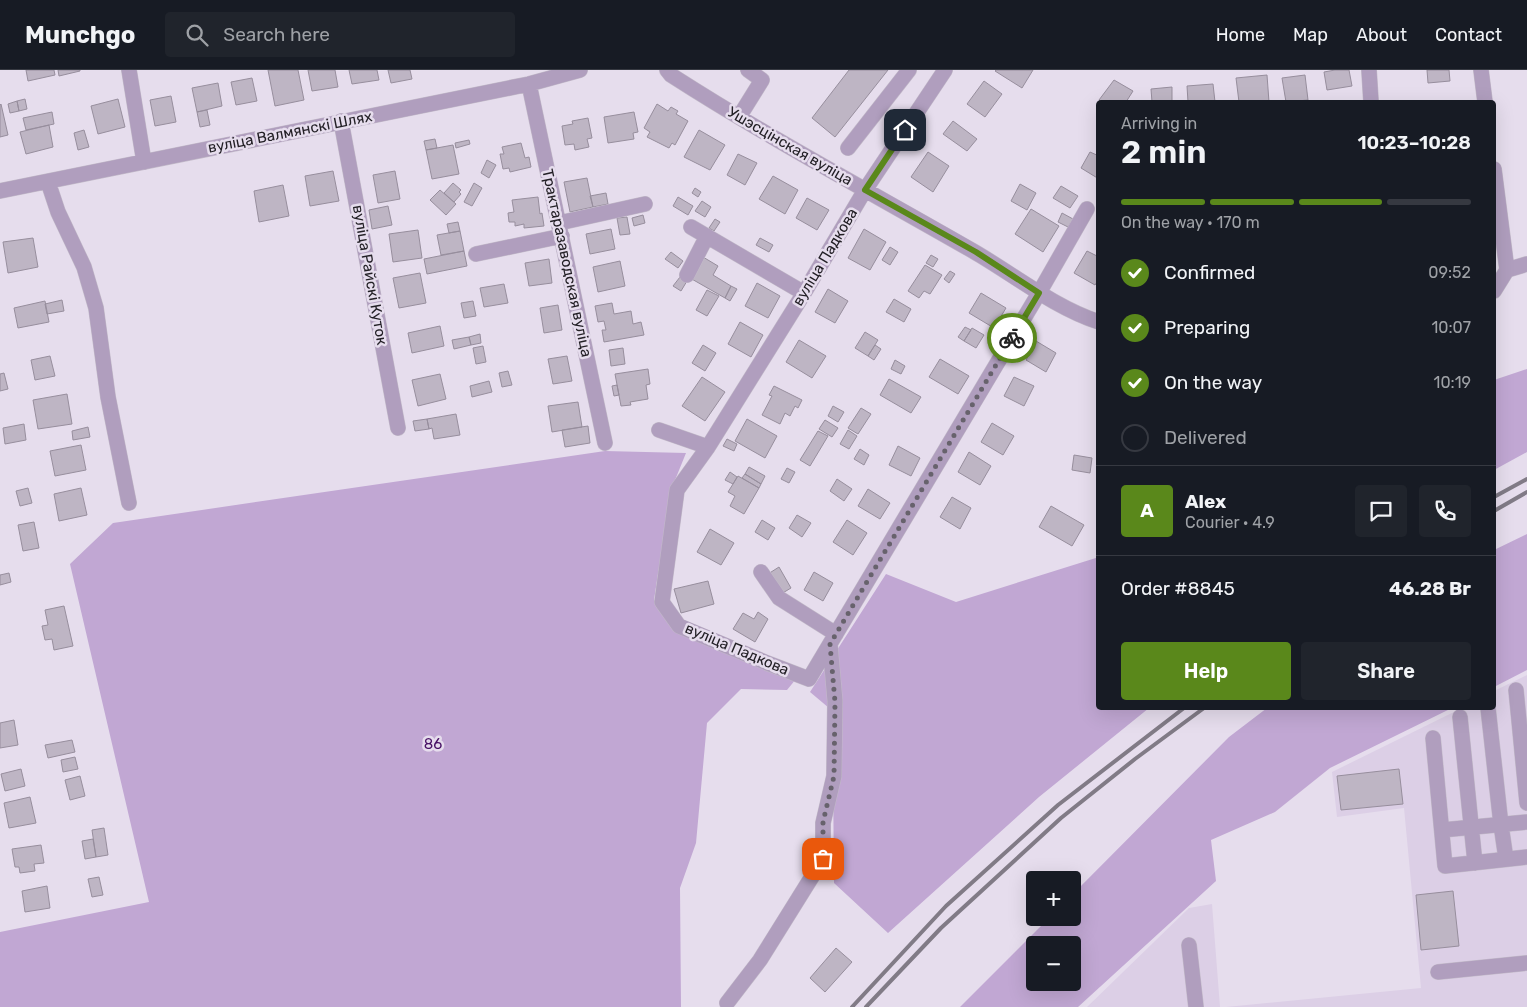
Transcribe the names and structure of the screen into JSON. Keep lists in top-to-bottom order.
{
  "streets": {
    "street": [
      "вуліца Валмянскі Шлях",
      "Ушэсцінская вуліца",
      "вуліца Падкова",
      "Трактаразаводская вуліца",
      "вуліца Райскі Куток"
    ]
  },
  "crossings": [
    ["вуліца Валмянскі Шлях", "Трактаразаводская вуліца"],
    ["вуліца Валмянскі Шлях", "вуліца Райскі Куток"],
    ["Ушэсцінская вуліца", "вуліца Падкова"]
  ],
  "parks": ["86"],
  "page": {
    "header": "Munchgo",
    "search": "Search here",
    "nav": [
      "Home",
      "Map",
      "About",
      "Contact"
    ],
    "heading": ["2 min", "Arriving in", "10:23–10:28"],
    "panel": [
      "Alex",
      "Courier · 4.9",
      "Order #8845",
      "46.28 Br"
    ],
    "bar": "On the way · 170 m",
    "list": [
      ["Confirmed", "09:52"],
      ["Preparing", "10:07"],
      ["On the way", "10:19"],
      "Delivered"
    ],
    "round": "A",
    "buttons": ["Help", "Share"],
    "map_buttons": ["+", "−"]
  }
}
